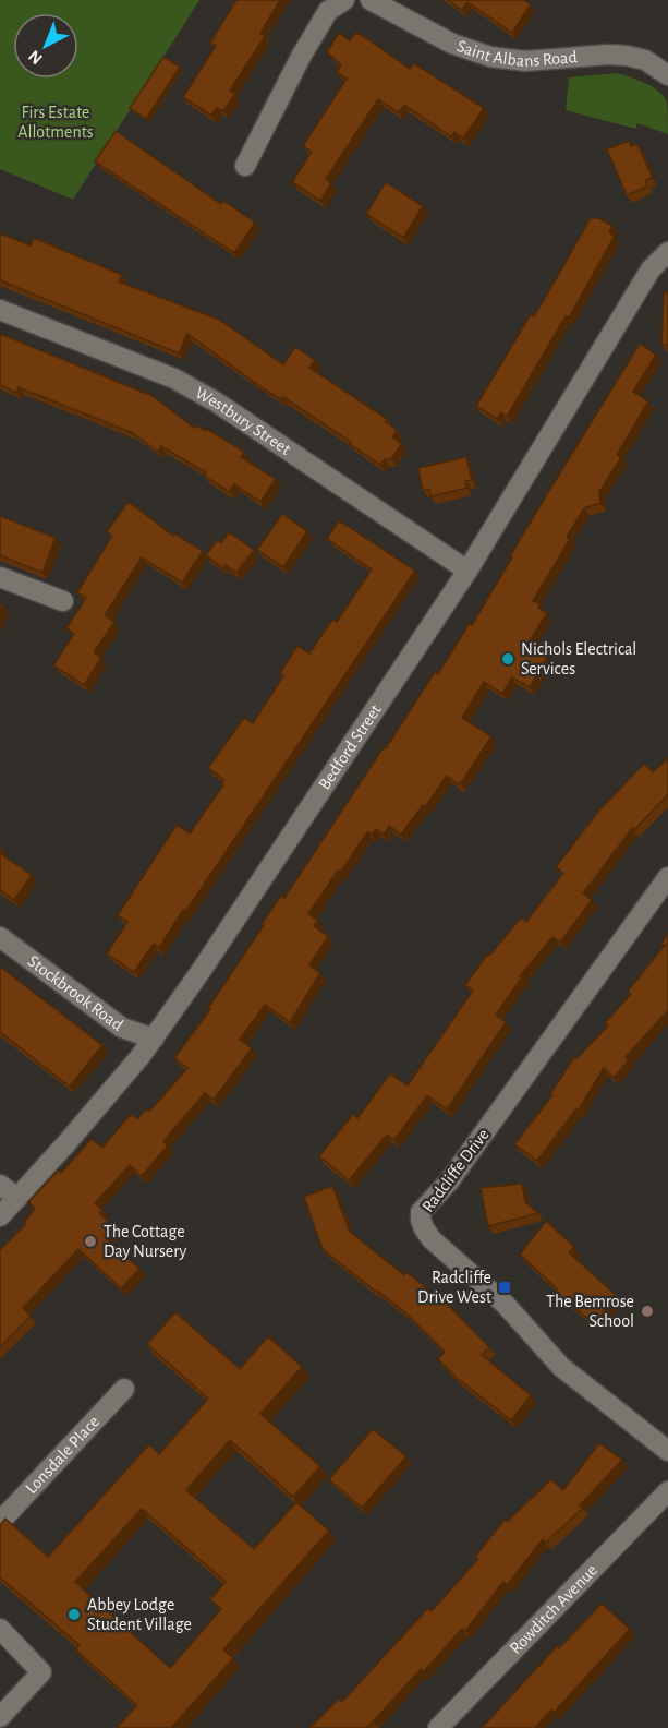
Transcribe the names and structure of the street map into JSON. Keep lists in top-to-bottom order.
{
  "streets": {
    "street": [
      "Saint Albans Road",
      "Westbury Street",
      "Bedford Street",
      "Stockbrook Road",
      "Radcliffe Drive",
      "Lonsdale Place",
      "Rowditch Avenue"
    ]
  },
  "crossings": [
    ["Westbury Street", "Bedford Street"],
    ["Bedford Street", "Stockbrook Road"]
  ],
  "parks": ["Firs Estate Allotments"],
  "places": {
    "other": [
      "Nichols Electrical Services",
      "The Cottage Day Nursery",
      "The Bemrose School",
      "Abbey Lodge Student Village"
    ],
    "transit": ["Radcliffe Drive West"]
  },
  "north": "bottom left"
}
